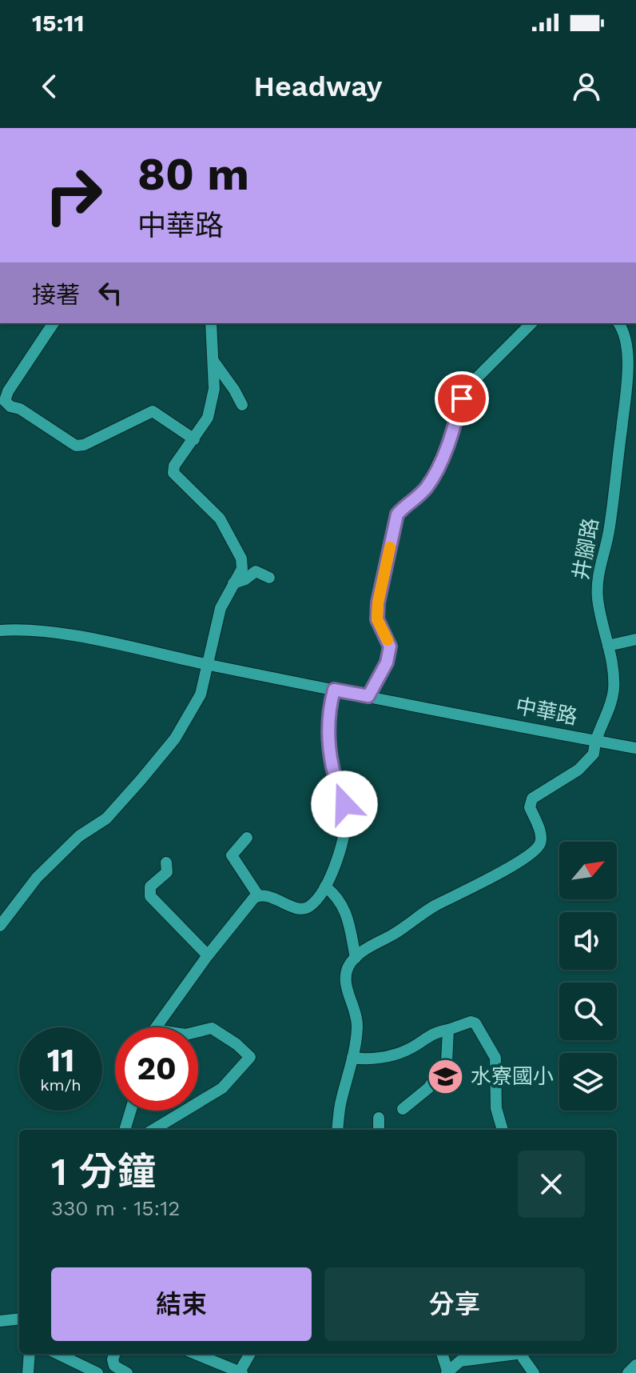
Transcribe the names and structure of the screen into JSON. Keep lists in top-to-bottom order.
{
  "streets": {
    "street": ["井腳路", "中華路"]
  },
  "crossings": [
    ["井腳路", "中華路"]
  ],
  "places": {
    "school or university": ["水寮國小"]
  },
  "north": "top right",
  "page": {
    "status": "15:11",
    "header": "Headway",
    "turn": ["80 m", "中華路"],
    "then": "接著",
    "speed": "11 km/h",
    "limit": "20",
    "heading": ["1 分鐘", "330 m · 15:12"],
    "buttons": ["結束", "分享"]
  }
}
